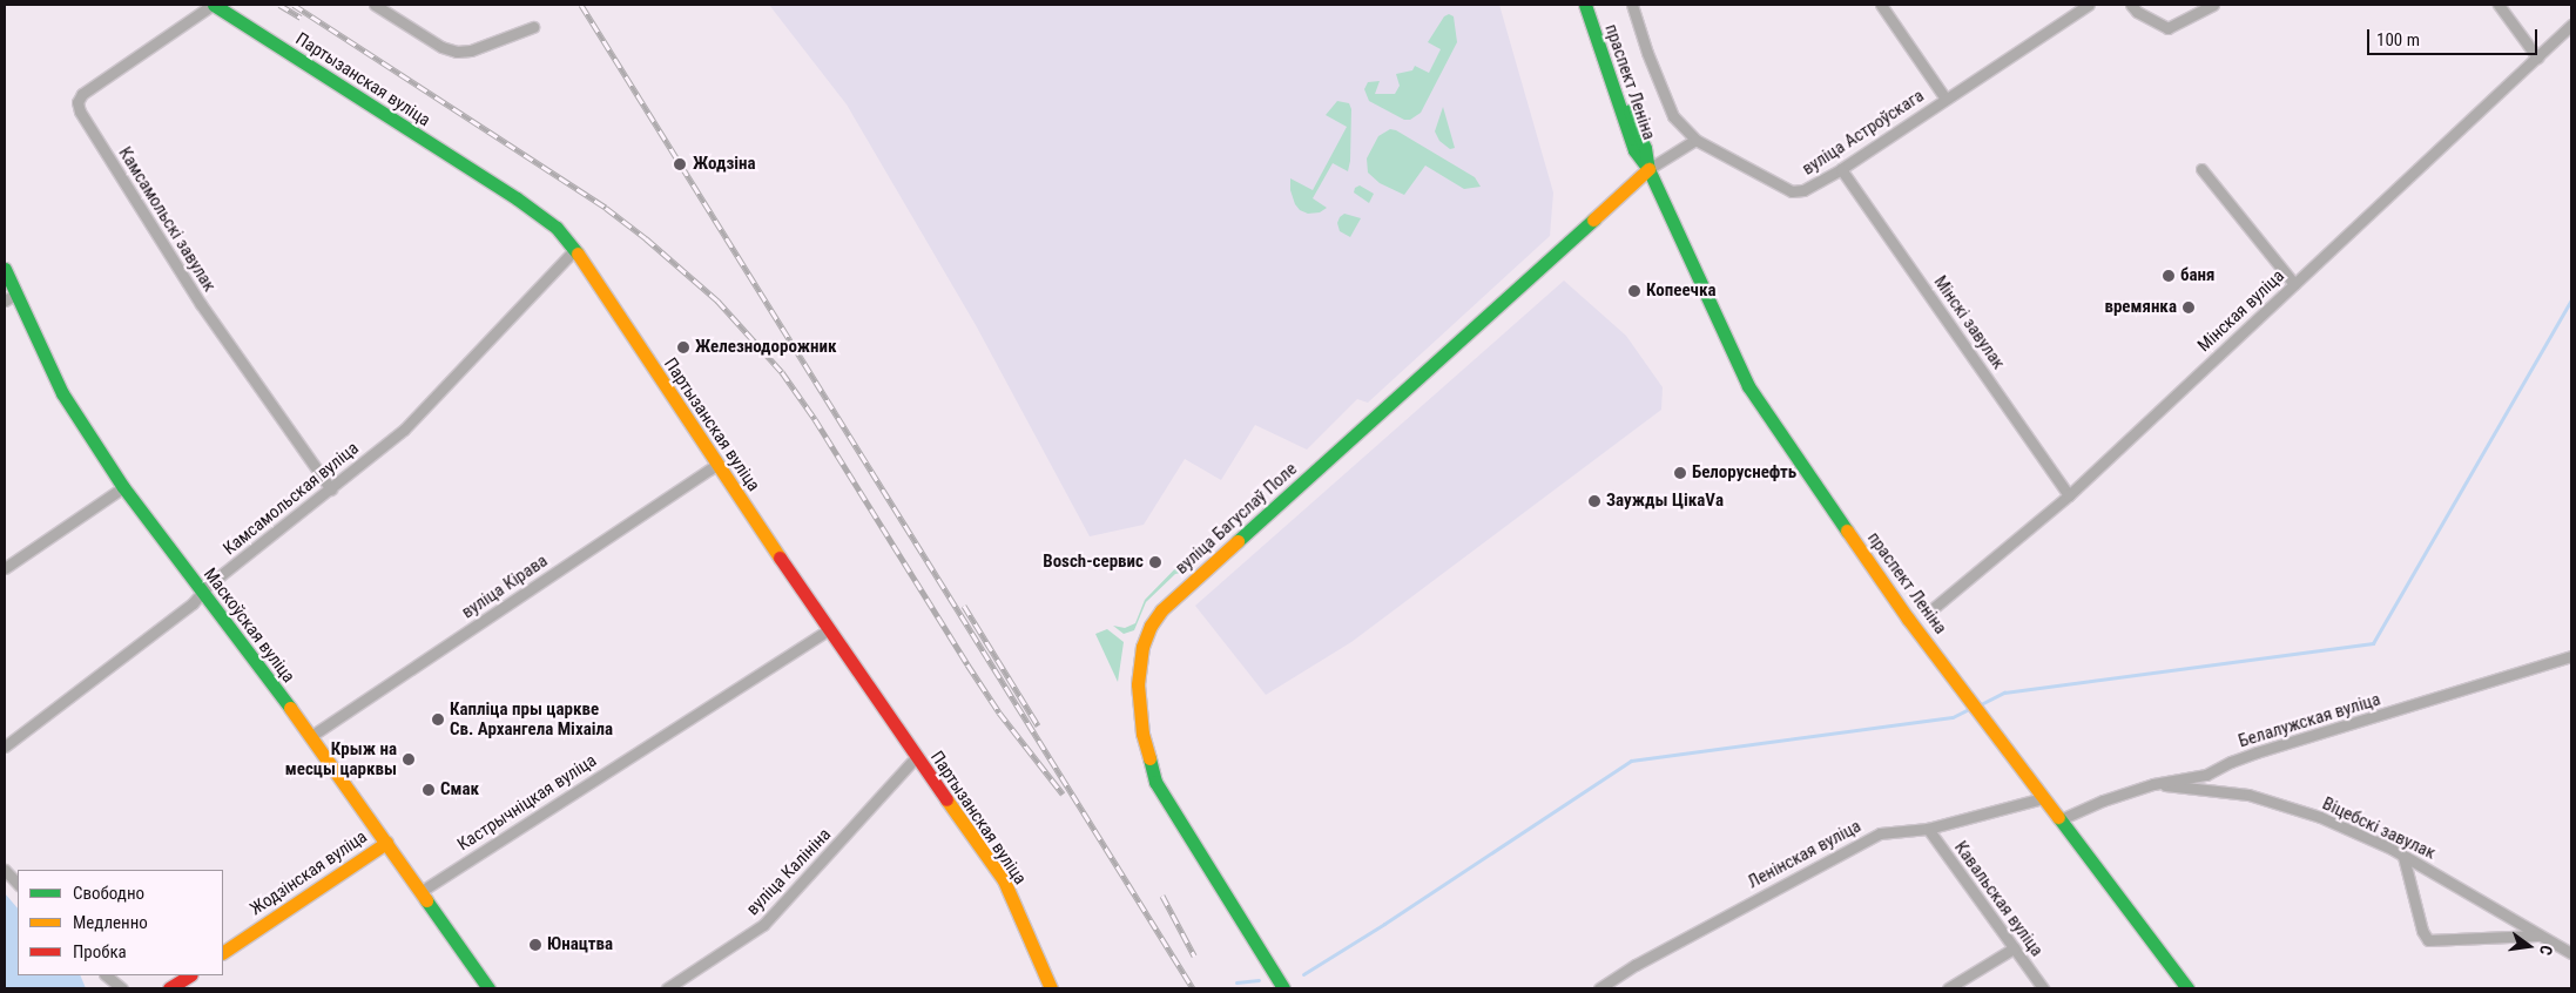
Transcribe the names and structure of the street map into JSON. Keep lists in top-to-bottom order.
{
  "streets": {
    "main road": [
      "Партызанская вуліца",
      "праспект Леніна",
      "вуліца Багуслаў Поле",
      "Маскоўская вуліца",
      "Жодзінская вуліца"
    ],
    "street": [
      "вуліца Астроўскага",
      "Камсамольскі завулак",
      "Мінская вуліца",
      "Мінскі завулак",
      "Камсамольская вуліца",
      "вуліца Кірава",
      "Белалужская вуліца",
      "Кастрычніцкая вуліца",
      "Віцебскі завулак",
      "Ленінская вуліца",
      "вуліца Калініна",
      "Кавальская вуліца"
    ]
  },
  "crossings": [
    ["Партызанская вуліца", "Камсамольскі завулак"],
    ["Партызанская вуліца", "Камсамольская вуліца"],
    ["Партызанская вуліца", "вуліца Кірава"],
    ["Партызанская вуліца", "Кастрычніцкая вуліца"],
    ["Партызанская вуліца", "вуліца Калініна"],
    ["праспект Леніна", "вуліца Багуслаў Поле"],
    ["праспект Леніна", "Белалужская вуліца"],
    ["праспект Леніна", "Ленінская вуліца"],
    ["вуліца Астроўскага", "Мінскі завулак"],
    ["Камсамольскі завулак", "Камсамольская вуліца"],
    ["Мінская вуліца", "Мінскі завулак"],
    ["Камсамольская вуліца", "Маскоўская вуліца"],
    ["вуліца Кірава", "Маскоўская вуліца"],
    ["Маскоўская вуліца", "Кастрычніцкая вуліца"],
    ["Маскоўская вуліца", "Жодзінская вуліца"],
    ["Белалужская вуліца", "Віцебскі завулак"],
    ["Ленінская вуліца", "Кавальская вуліца"]
  ],
  "places": [
    "Жодзіна",
    "баня",
    "Копеечка",
    "времянка",
    "Железнодорожник",
    "Белоруснефть",
    "Заужды ЦікаVа",
    "Bosch-сервис",
    "Капліца пры царкве Св. Архангела Міхаіла",
    "Крыж на месцы царквы",
    "Смак",
    "Юнацтва"
  ],
  "legend": ["Свободно", "Медленно", "Пробка"],
  "scale_bar": "100 m",
  "north": "right"
}
